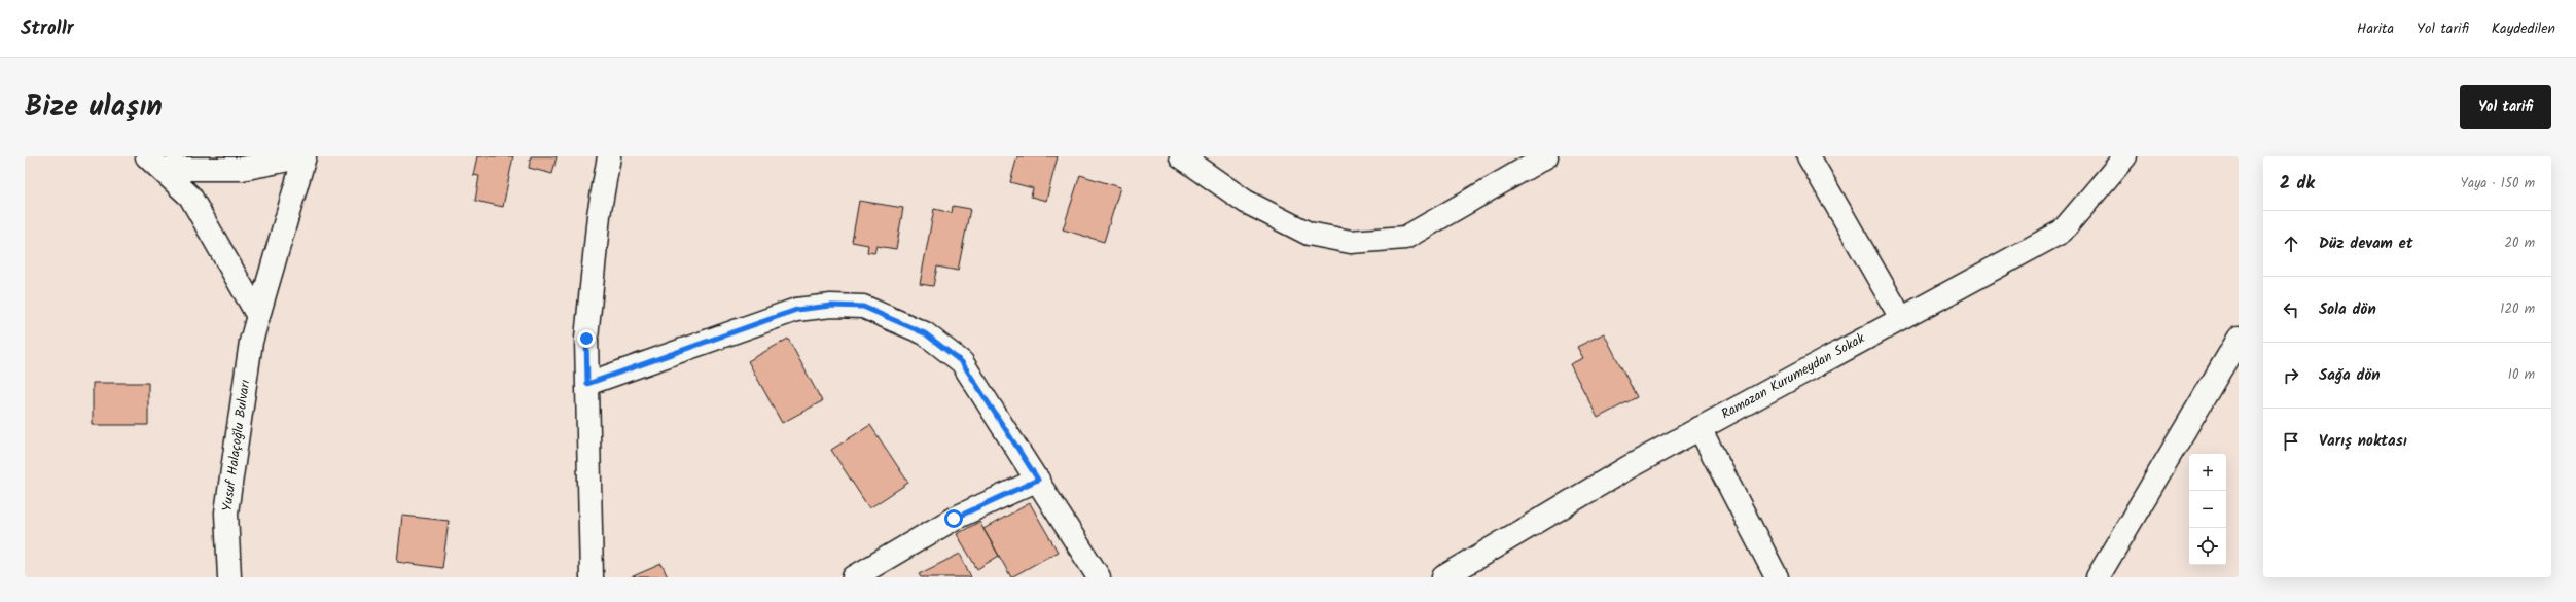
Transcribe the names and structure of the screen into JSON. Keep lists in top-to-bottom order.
{
  "streets": {
    "street": ["Ramazan Kurumeydan Sokak", "Yusuf Halaçoğlu Bulvarı"]
  },
  "page": {
    "header": "Strollr",
    "nav": ["Harita", "Yol tarifi", "Kaydedilen"],
    "title": "Bize ulaşın",
    "buttons": "Yol tarifi",
    "heading": ["2 dk", "Yaya · 150 m"],
    "list": [
      ["Düz devam et", "20 m"],
      ["Sola dön", "120 m"],
      ["Sağa dön", "10 m"],
      "Varış noktası"
    ],
    "map_buttons": ["+", "−"]
  }
}
